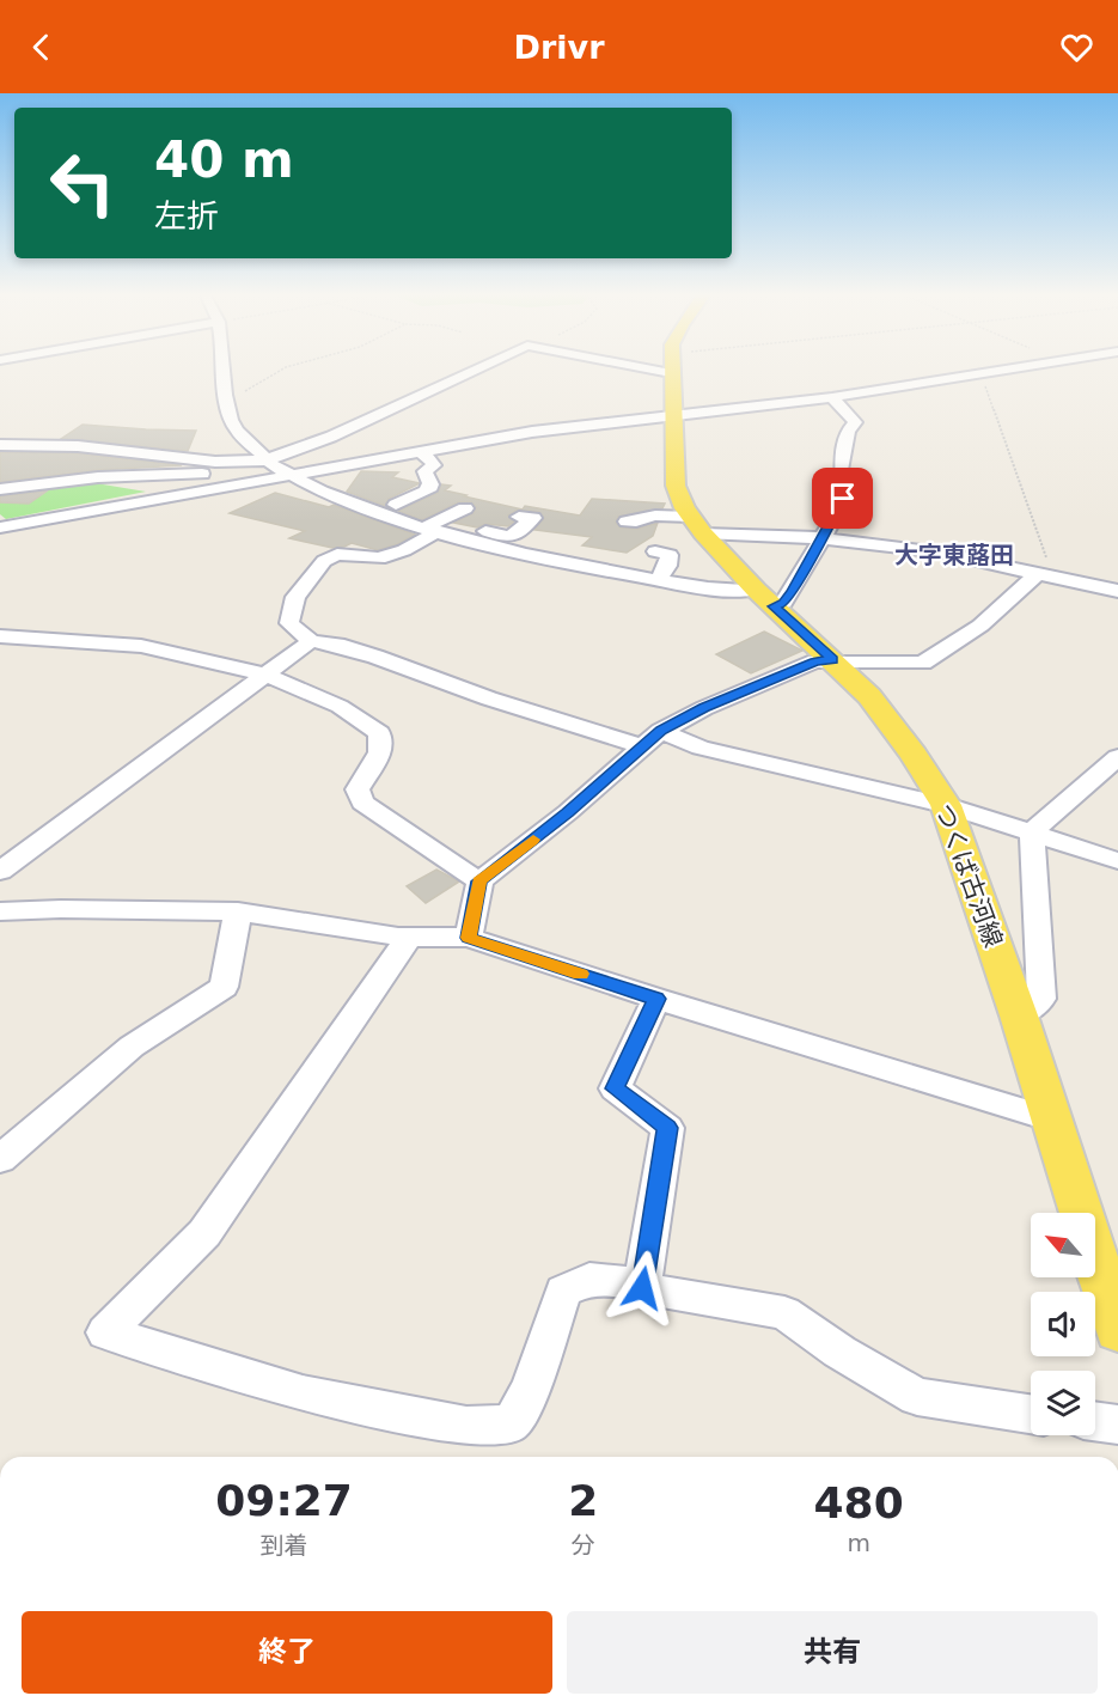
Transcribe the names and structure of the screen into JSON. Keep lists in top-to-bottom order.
{
  "streets": {
    "main road": ["つくば古河線"]
  },
  "districts": ["大字東蕗田"],
  "north": "top left",
  "page": {
    "header": "Drivr",
    "turn": ["40 m", "左折"],
    "eta": [
      "09:27",
      "到着",
      "2",
      "分",
      "480",
      "m"
    ],
    "buttons": ["終了", "共有"]
  }
}
